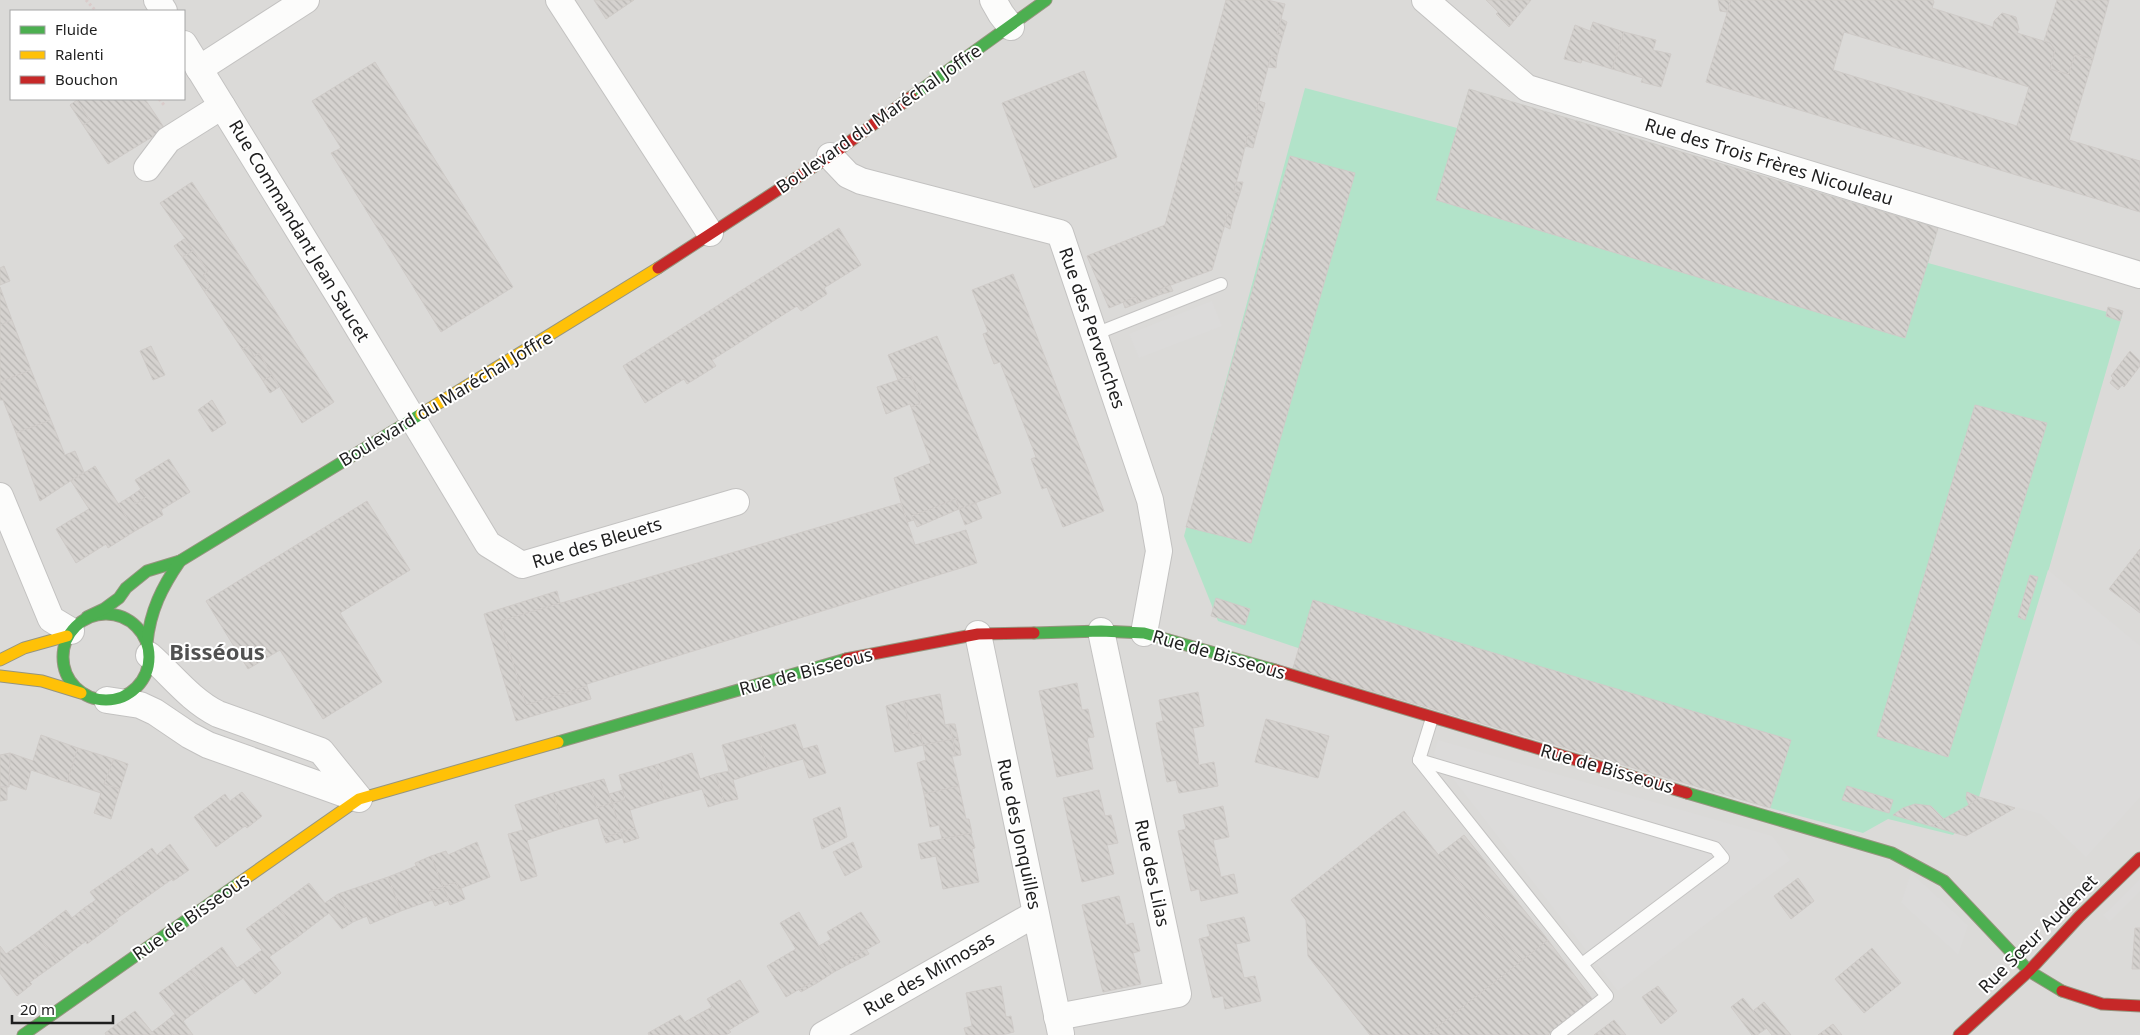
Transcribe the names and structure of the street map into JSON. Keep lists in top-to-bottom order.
{
  "streets": {
    "street": [
      "Boulevard du Maréchal Joffre",
      "Rue des Trois Frères Nicouleau",
      "Rue Commandant Jean Saucet",
      "Rue des Pervenches",
      "Rue des Bleuets",
      "Rue de Bisseous",
      "Rue des Jonquilles",
      "Rue des Lilas",
      "Rue Sœur Audenet",
      "Rue des Mimosas"
    ]
  },
  "crossings": [
    ["Boulevard du Maréchal Joffre", "Rue Commandant Jean Saucet"],
    ["Boulevard du Maréchal Joffre", "Rue des Pervenches"],
    ["Boulevard du Maréchal Joffre", "Rue des Bleuets"],
    ["Rue Commandant Jean Saucet", "Rue des Bleuets"],
    ["Rue des Pervenches", "Rue de Bisseous"],
    ["Rue de Bisseous", "Rue des Jonquilles"],
    ["Rue de Bisseous", "Rue des Lilas"],
    ["Rue de Bisseous", "Rue Sœur Audenet"],
    ["Rue des Jonquilles", "Rue des Lilas"],
    ["Rue des Jonquilles", "Rue des Mimosas"]
  ],
  "districts": ["Bisséous"],
  "legend": ["Fluide", "Ralenti", "Bouchon"],
  "scale_bar": "20 m"
}
